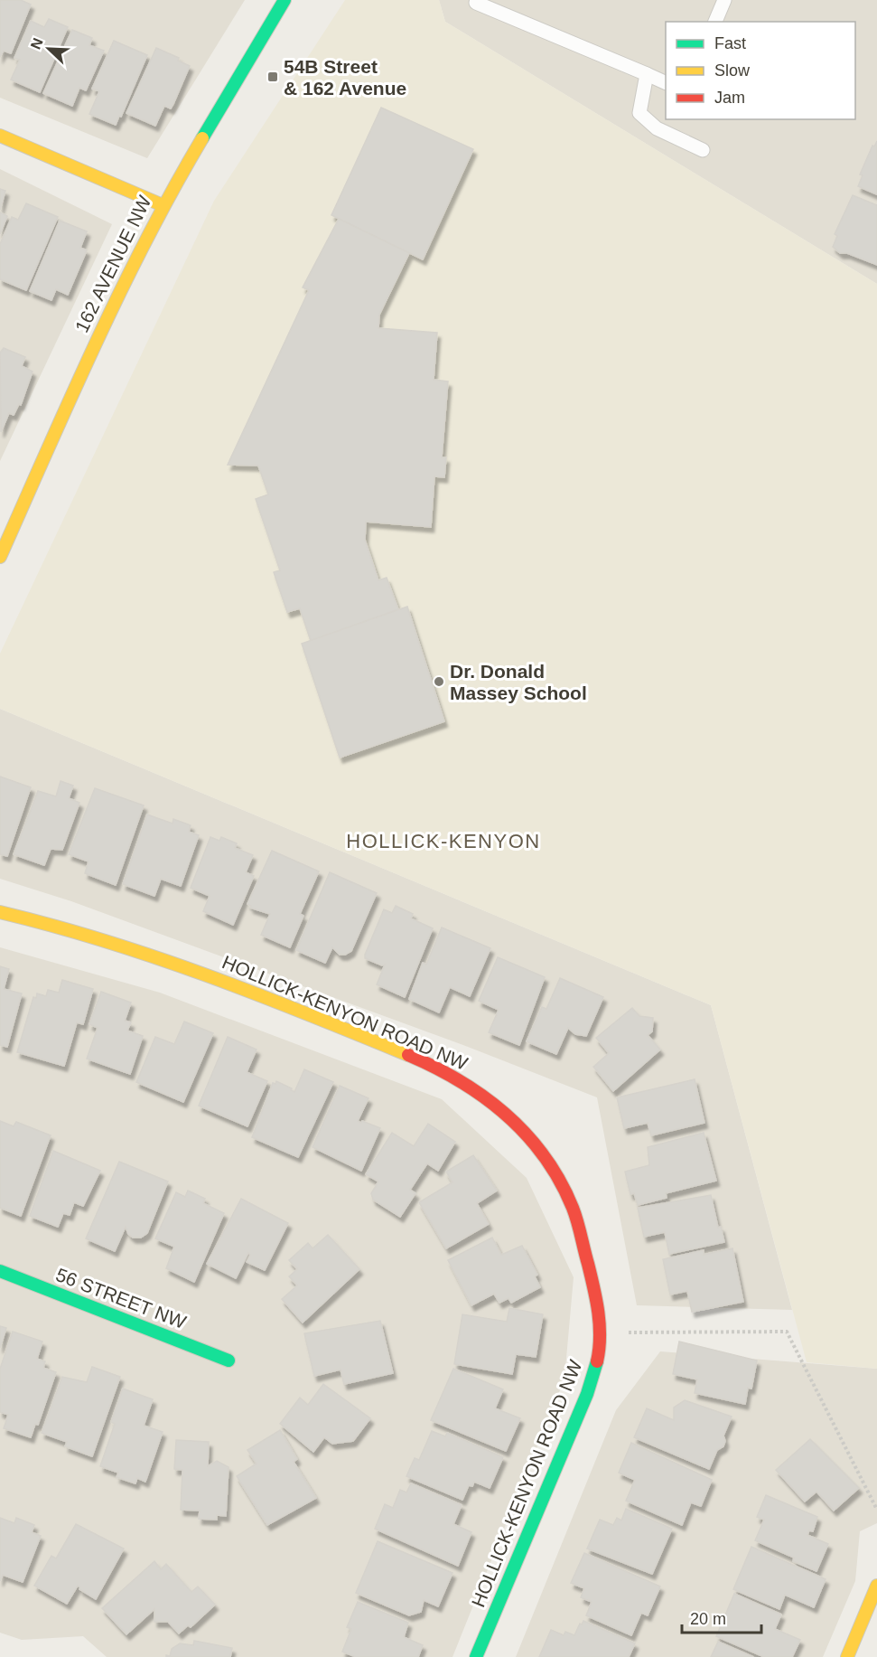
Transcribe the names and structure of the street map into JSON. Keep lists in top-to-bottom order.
{
  "streets": {
    "street": ["162 AVENUE NW", "HOLLICK-KENYON ROAD NW", "56 STREET NW"]
  },
  "districts": ["HOLLICK-KENYON"],
  "places": {
    "transit": ["54B Street & 162 Avenue"],
    "other": ["Dr. Donald Massey School"]
  },
  "legend": ["Fast", "Slow", "Jam"],
  "scale_bar": "20 m",
  "north": "top left"
}
